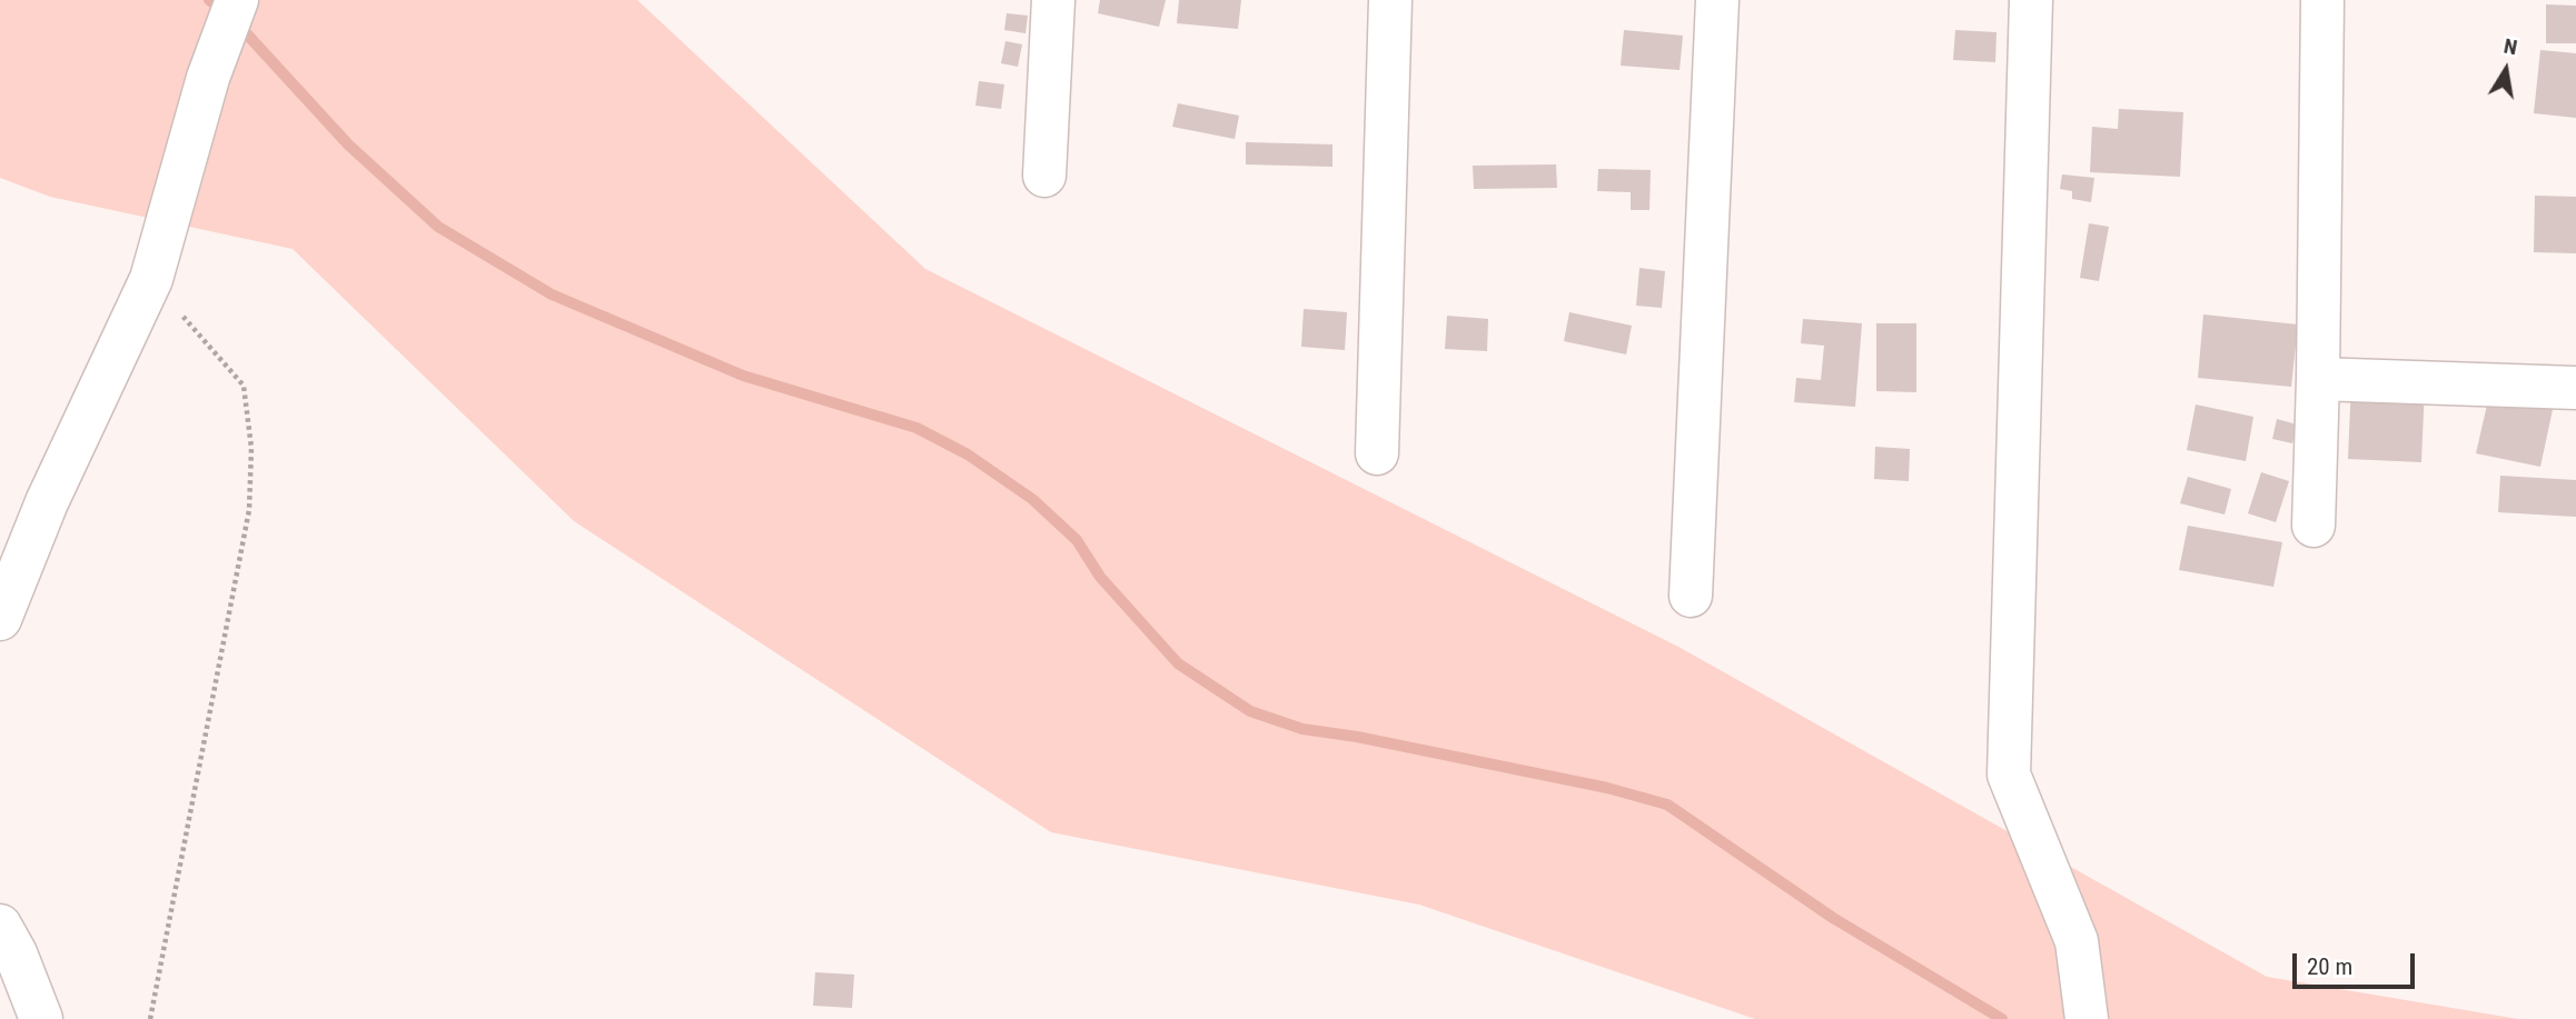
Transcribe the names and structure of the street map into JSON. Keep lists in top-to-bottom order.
{
  "scale_bar": "20 m",
  "north": "top"
}
